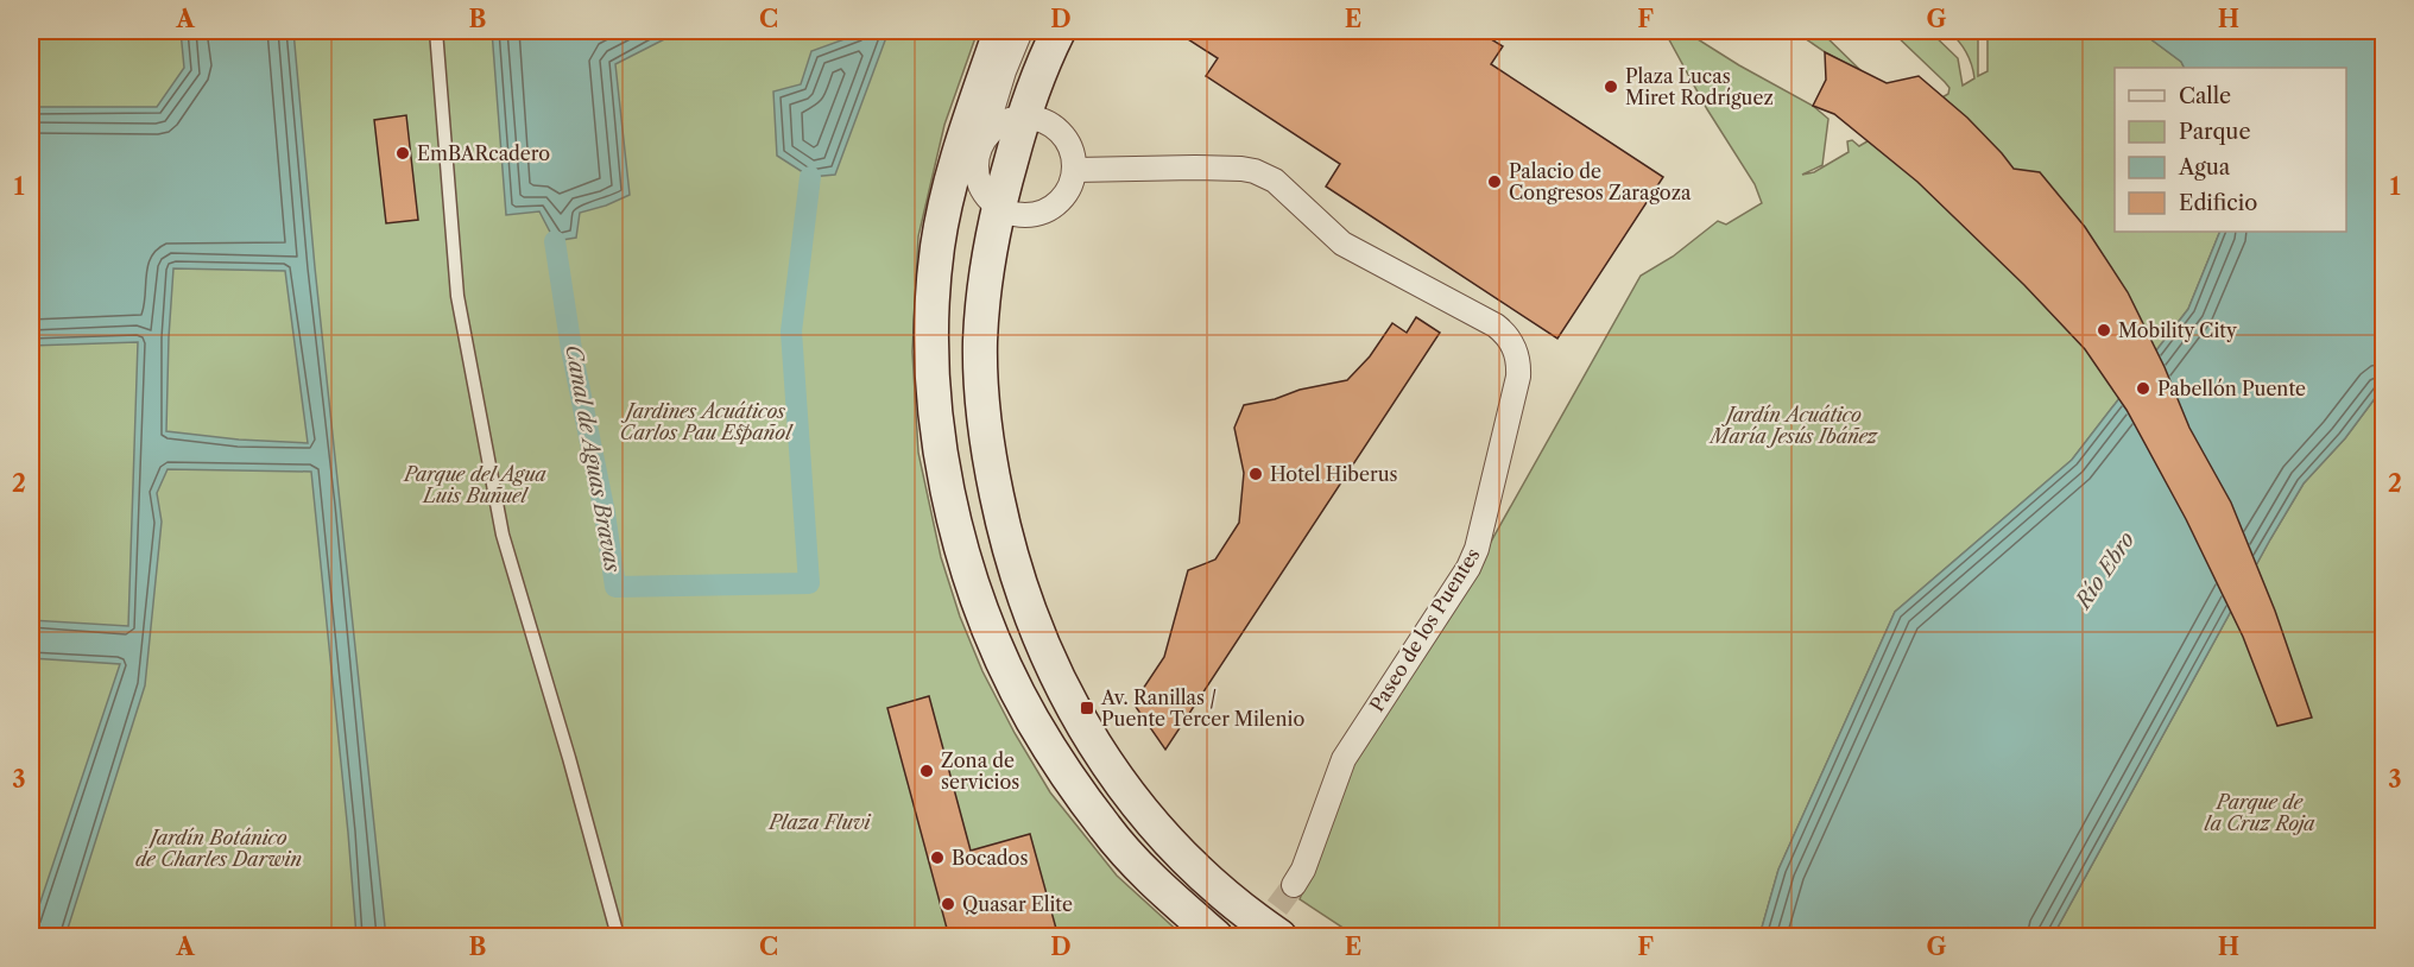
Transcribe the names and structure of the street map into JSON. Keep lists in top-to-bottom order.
{
  "streets": {
    "street": ["Paseo de los Puentes"]
  },
  "water": ["Canal de Aguas Bravas", "Río Ebro"],
  "parks": [
    "Jardines Acuáticos Carlos Pau Español",
    "Jardín Acuático María Jesús Ibáñez",
    "Parque del Agua Luis Buñuel",
    "Parque de la Cruz Roja",
    "Plaza Fluvi",
    "Jardín Botánico de Charles Darwin"
  ],
  "places": {
    "other": [
      "Plaza Lucas Miret Rodríguez",
      "EmBARcadero",
      "Palacio de Congresos Zaragoza",
      "Mobility City",
      "Pabellón Puente",
      "Hotel Hiberus",
      "Zona de servicios",
      "Bocados",
      "Quasar Elite"
    ],
    "transit": ["Av. Ranillas / Puente Tercer Milenio"]
  },
  "legend": [
    "Calle",
    "Parque",
    "Agua",
    "Edificio"
  ],
  "grid": {
    "columns": [
      "A",
      "B",
      "C",
      "D",
      "E",
      "F",
      "G",
      "H"
    ],
    "rows": ["1", "2", "3"]
  }
}
